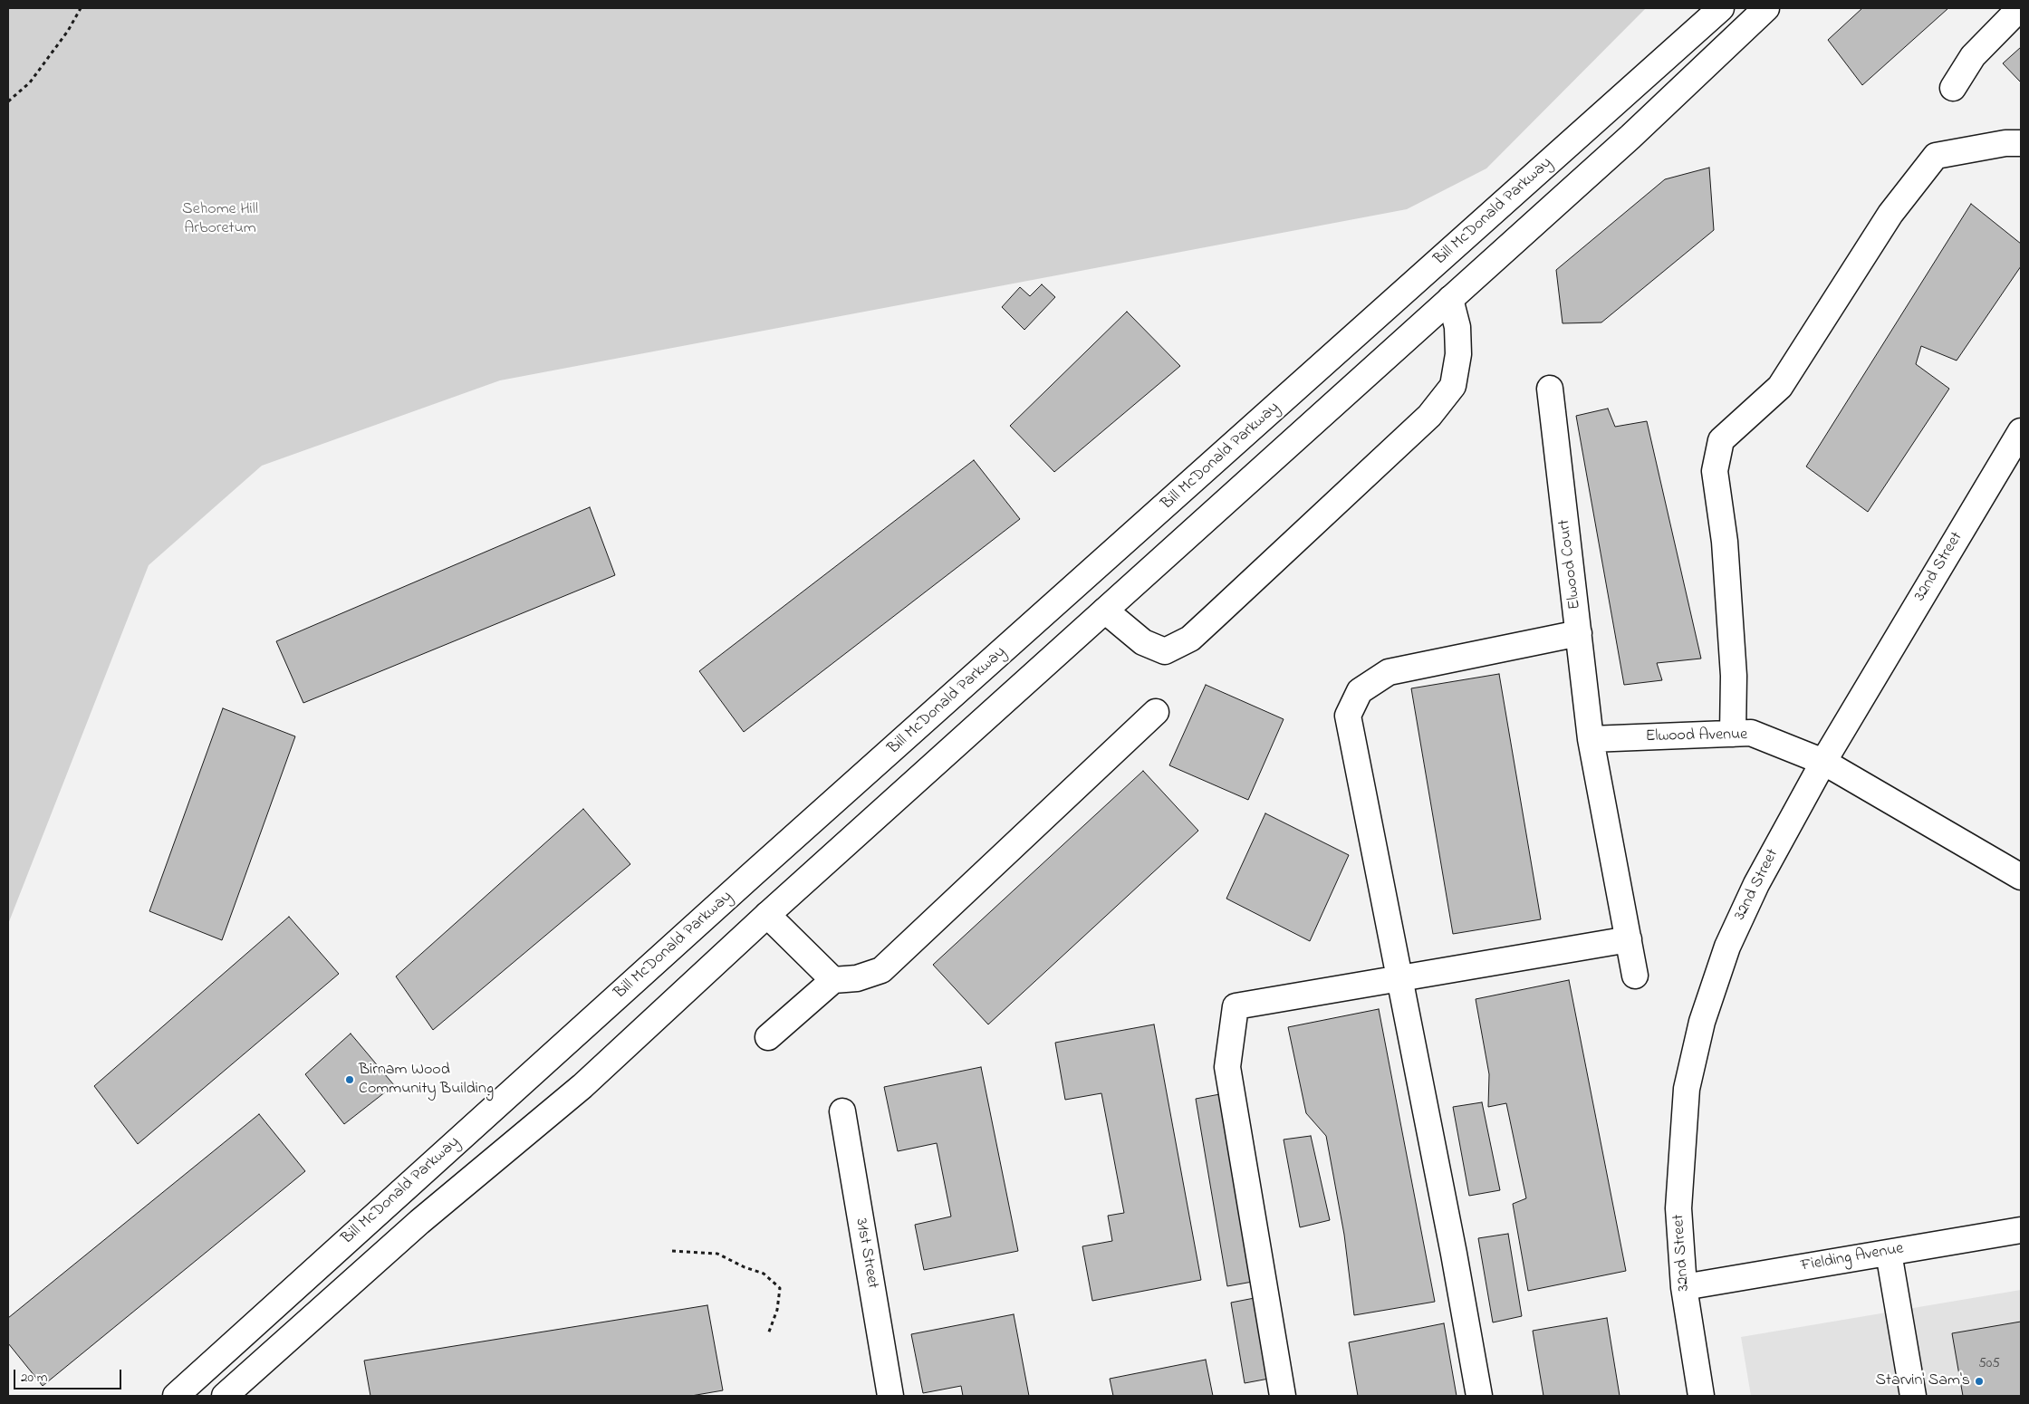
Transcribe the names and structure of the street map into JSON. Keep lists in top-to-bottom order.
{
  "streets": {
    "main road": [
      "Bill McDonald Parkway",
      "Elwood Court",
      "32nd Street",
      "Elwood Avenue",
      "31st Street",
      "Fielding Avenue"
    ]
  },
  "crossings": [
    ["Elwood Court", "Elwood Avenue"],
    ["32nd Street", "Elwood Avenue"],
    ["32nd Street", "Fielding Avenue"]
  ],
  "parks": ["Sehome Hill Arboretum"],
  "places": ["Birnam Wood Community Building", "Starvin' Sam's"],
  "house_numbers": ["505"],
  "scale_bar": "20 m"
}
